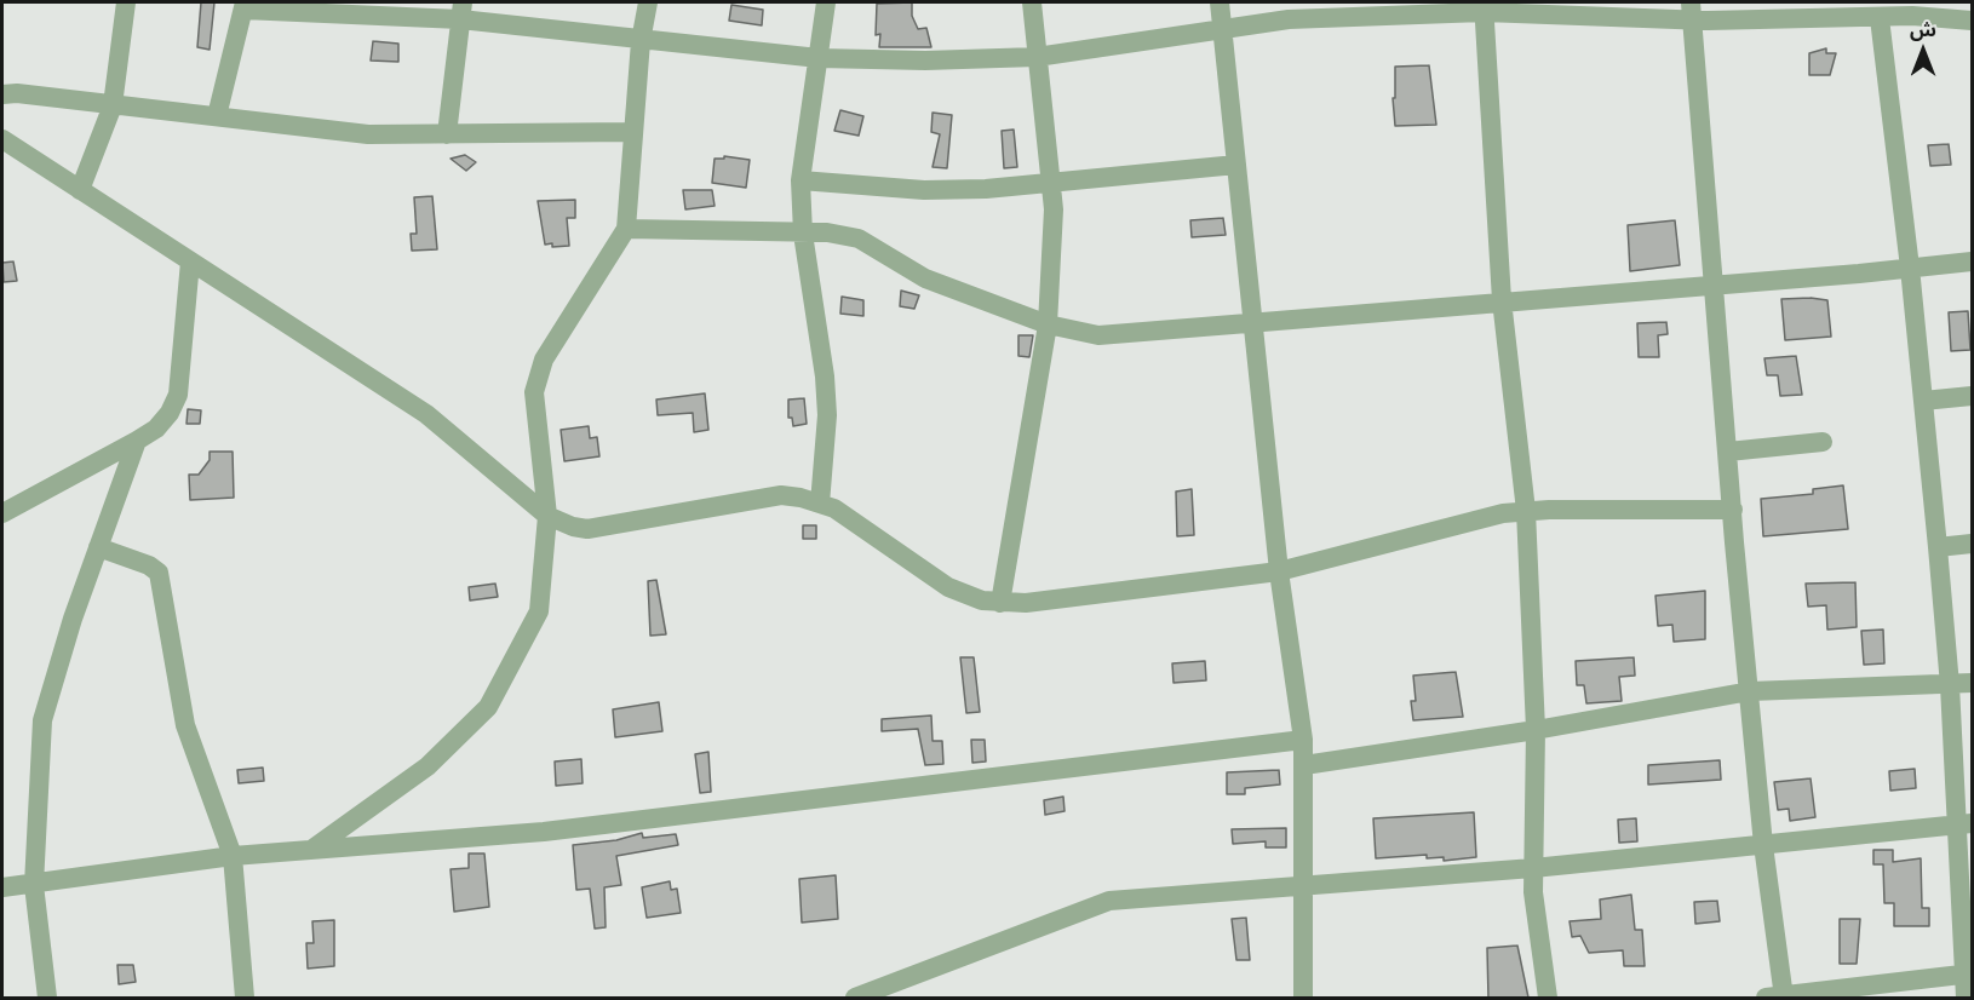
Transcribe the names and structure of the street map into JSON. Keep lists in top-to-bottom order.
{
  "north": "top"
}
